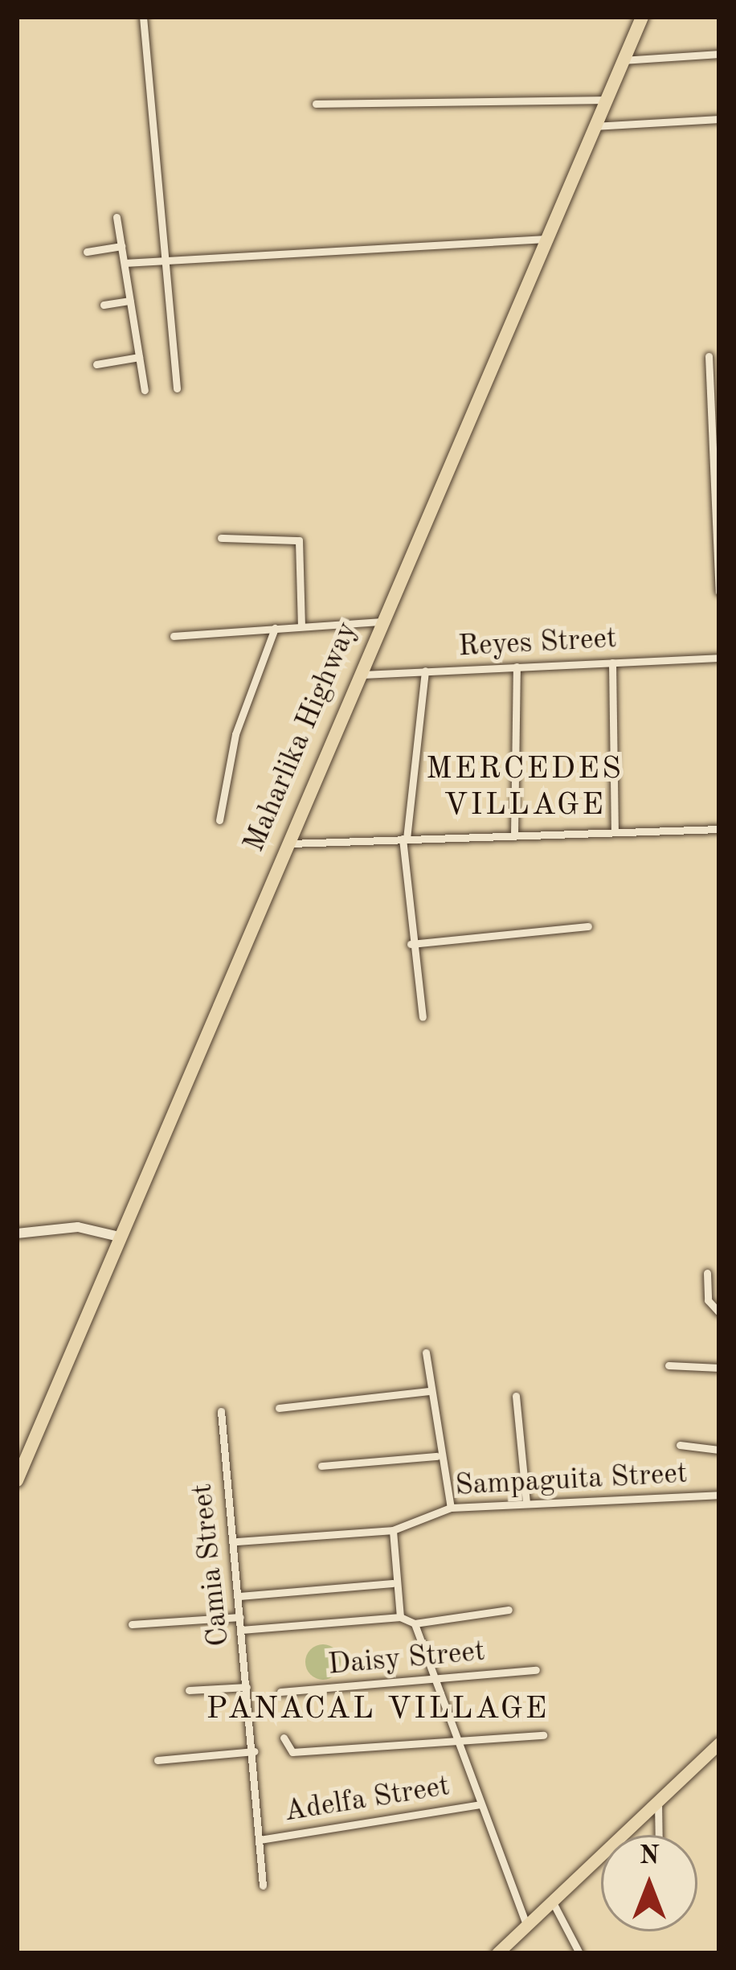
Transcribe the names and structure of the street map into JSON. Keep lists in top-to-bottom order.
{
  "streets": {
    "highway": ["Maharlika Highway"],
    "street": [
      "Reyes Street",
      "Sampaguita Street",
      "Camia Street",
      "Daisy Street",
      "Adelfa Street"
    ]
  },
  "crossings": [
    ["Reyes Street", "Maharlika Highway"],
    ["Sampaguita Street", "Camia Street"],
    ["Camia Street", "Adelfa Street"]
  ],
  "districts": ["MERCEDES VILLAGE", "PANACAL VILLAGE"],
  "north": "top"
}
